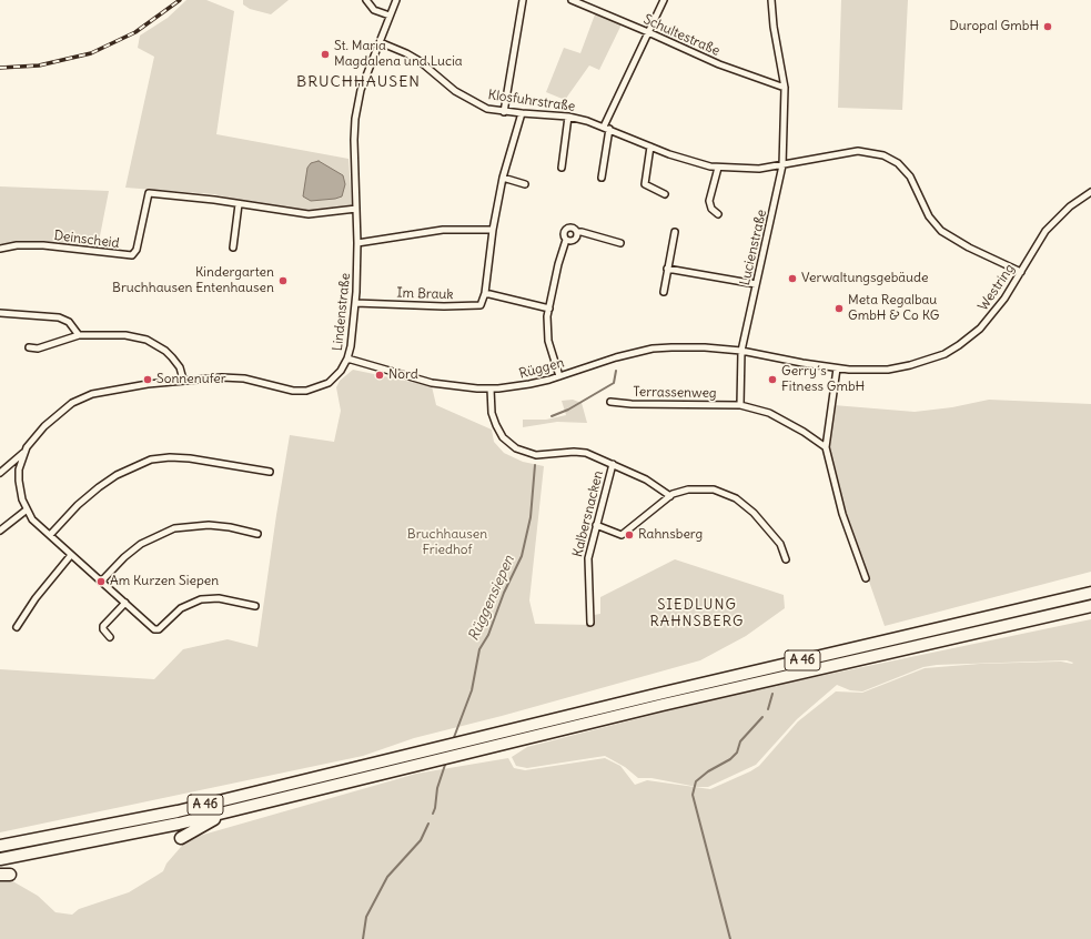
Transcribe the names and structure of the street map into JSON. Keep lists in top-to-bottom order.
{
  "streets": {
    "highway": ["A 46"],
    "street": [
      "Schultestraße",
      "Klosfuhrstraße",
      "Deinscheid",
      "Lucienstraße",
      "Westring",
      "Im Brauk",
      "Lindenstraße",
      "Rüggen",
      "Terrassenweg",
      "Kalbersnacken"
    ]
  },
  "crossings": [
    ["Schultestraße", "Lucienstraße"],
    ["Klosfuhrstraße", "Lucienstraße"],
    ["Klosfuhrstraße", "Westring"],
    ["Klosfuhrstraße", "Lindenstraße"],
    ["Lucienstraße", "Westring"],
    ["Lucienstraße", "Rüggen"],
    ["Lucienstraße", "Terrassenweg"],
    ["Westring", "Rüggen"],
    ["Im Brauk", "Lindenstraße"],
    ["Lindenstraße", "Rüggen"],
    ["Rüggen", "Kalbersnacken"]
  ],
  "districts": ["BRUCHHAUSEN", "SIEDLUNG RAHNSBERG"],
  "water": ["Rüggensiepen"],
  "parks": ["Bruchhausen Friedhof"],
  "places": [
    "Duropal GmbH",
    "St. Maria Magdalena und Lucia",
    "Verwaltungsgebäude",
    "Kindergarten Bruchhausen Entenhausen",
    "Meta Regalbau GmbH & Co KG",
    "Nord",
    "Sonnenufer",
    "Gerry´s Fitness GmbH",
    "Rahnsberg",
    "Am Kurzen Siepen"
  ]
}
